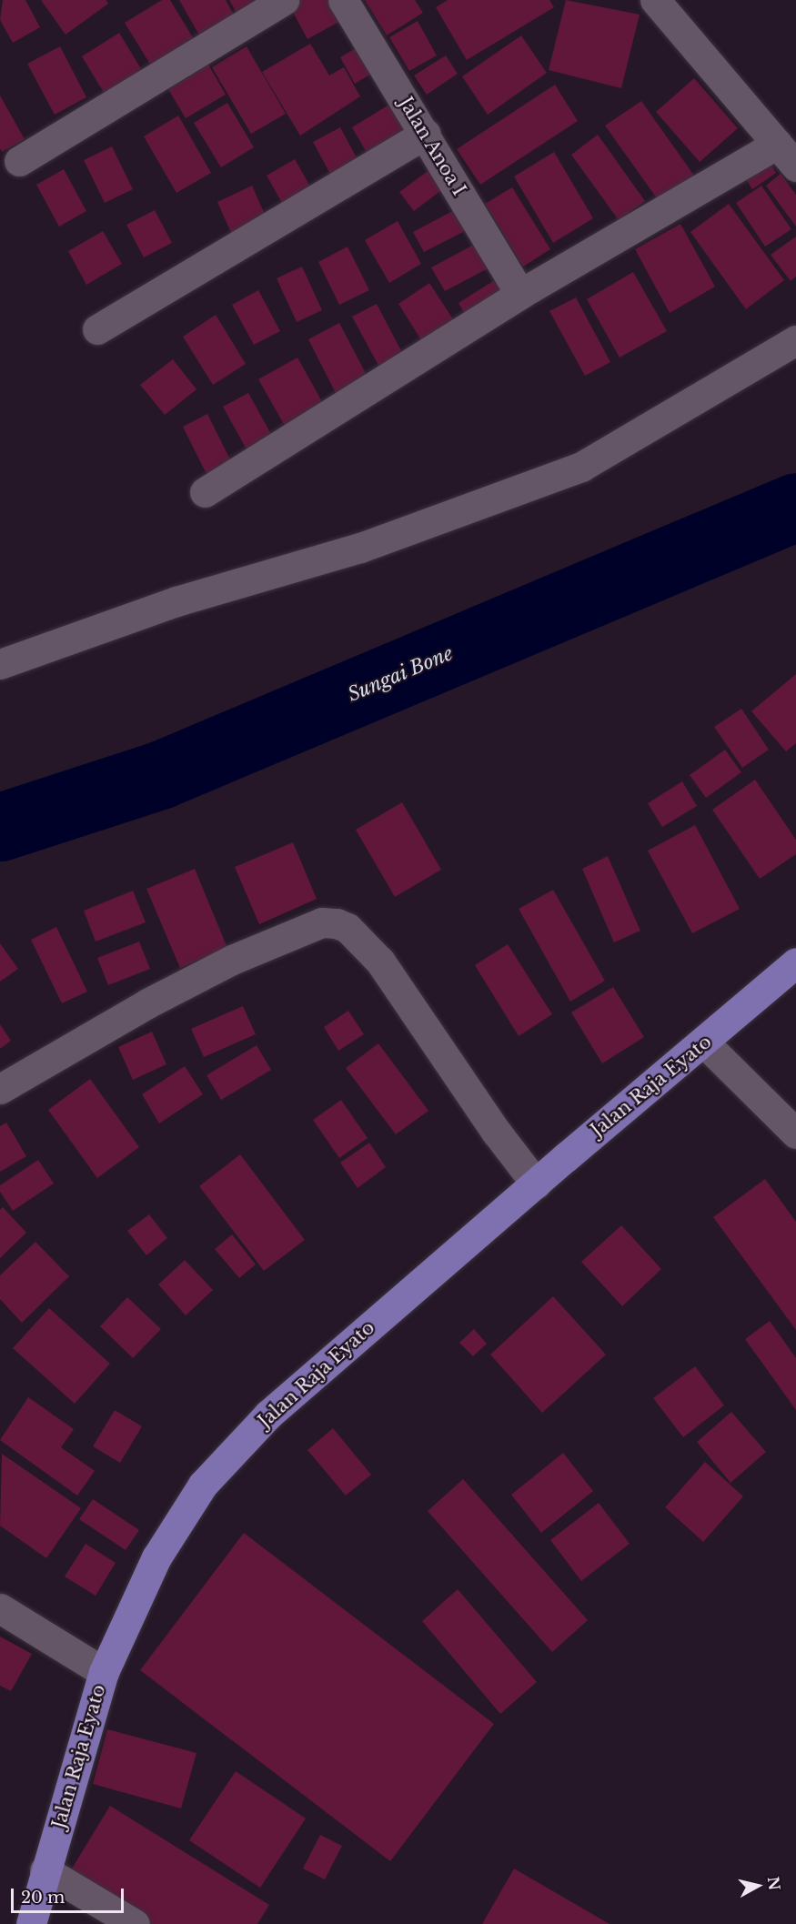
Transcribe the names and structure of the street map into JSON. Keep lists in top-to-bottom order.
{
  "streets": {
    "main road": ["Jalan Raja Eyato"],
    "street": ["Jalan Anoa I"]
  },
  "water": ["Sungai Bone"],
  "scale_bar": "20 m",
  "north": "right"
}
